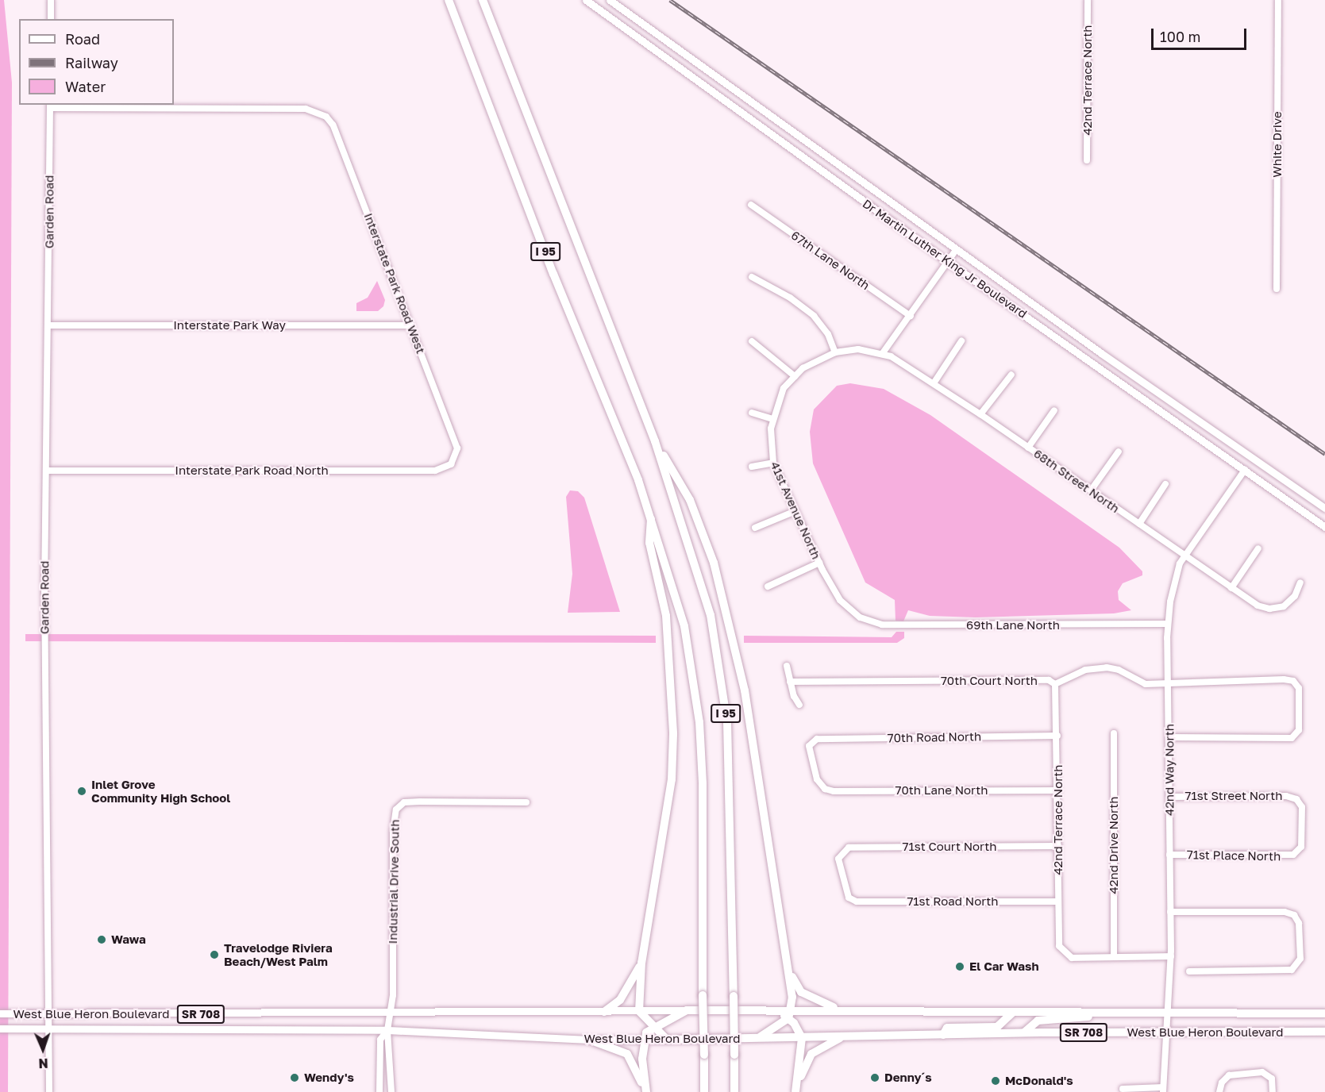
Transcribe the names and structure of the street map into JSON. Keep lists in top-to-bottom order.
{
  "streets": {
    "highway": ["I 95", "West Blue Heron Boulevard", "SR 708"],
    "main road": ["Dr Martin Luther King Jr Boulevard"],
    "street": [
      "42nd Terrace North",
      "White Drive",
      "Garden Road",
      "67th Lane North",
      "Interstate Park Road West",
      "Interstate Park Way",
      "Interstate Park Road North",
      "68th Street North",
      "41st Avenue North",
      "69th Lane North",
      "70th Court North",
      "70th Road North",
      "42nd Way North",
      "70th Lane North",
      "71st Street North",
      "42nd Drive North",
      "71st Court North",
      "71st Place North",
      "Industrial Drive South",
      "71st Road North"
    ]
  },
  "crossings": [
    ["42nd Terrace North", "70th Court North"],
    ["42nd Terrace North", "70th Road North"],
    ["42nd Terrace North", "70th Lane North"],
    ["42nd Terrace North", "42nd Drive North"],
    ["42nd Terrace North", "71st Court North"],
    ["42nd Terrace North", "71st Road North"],
    ["Garden Road", "Interstate Park Road West"],
    ["Garden Road", "Interstate Park Way"],
    ["Garden Road", "Interstate Park Road North"],
    ["Garden Road", "West Blue Heron Boulevard"],
    ["Dr Martin Luther King Jr Boulevard", "42nd Way North"],
    ["Interstate Park Road West", "Interstate Park Way"],
    ["Interstate Park Road West", "Interstate Park Road North"],
    ["68th Street North", "41st Avenue North"],
    ["68th Street North", "42nd Way North"],
    ["41st Avenue North", "69th Lane North"],
    ["69th Lane North", "42nd Way North"],
    ["70th Court North", "42nd Way North"],
    ["70th Road North", "70th Lane North"],
    ["42nd Way North", "71st Street North"],
    ["42nd Way North", "71st Place North"],
    ["42nd Way North", "West Blue Heron Boulevard"],
    ["71st Street North", "71st Place North"],
    ["71st Court North", "71st Road North"],
    ["Industrial Drive South", "West Blue Heron Boulevard"]
  ],
  "places": [
    "Inlet Grove Community High School",
    "Wawa",
    "Travelodge Riviera Beach/West Palm",
    "El Car Wash",
    "Wendy's",
    "Denny´s",
    "McDonald's"
  ],
  "legend": ["Road", "Railway", "Water"],
  "scale_bar": "100 m",
  "north": "bottom"
}
